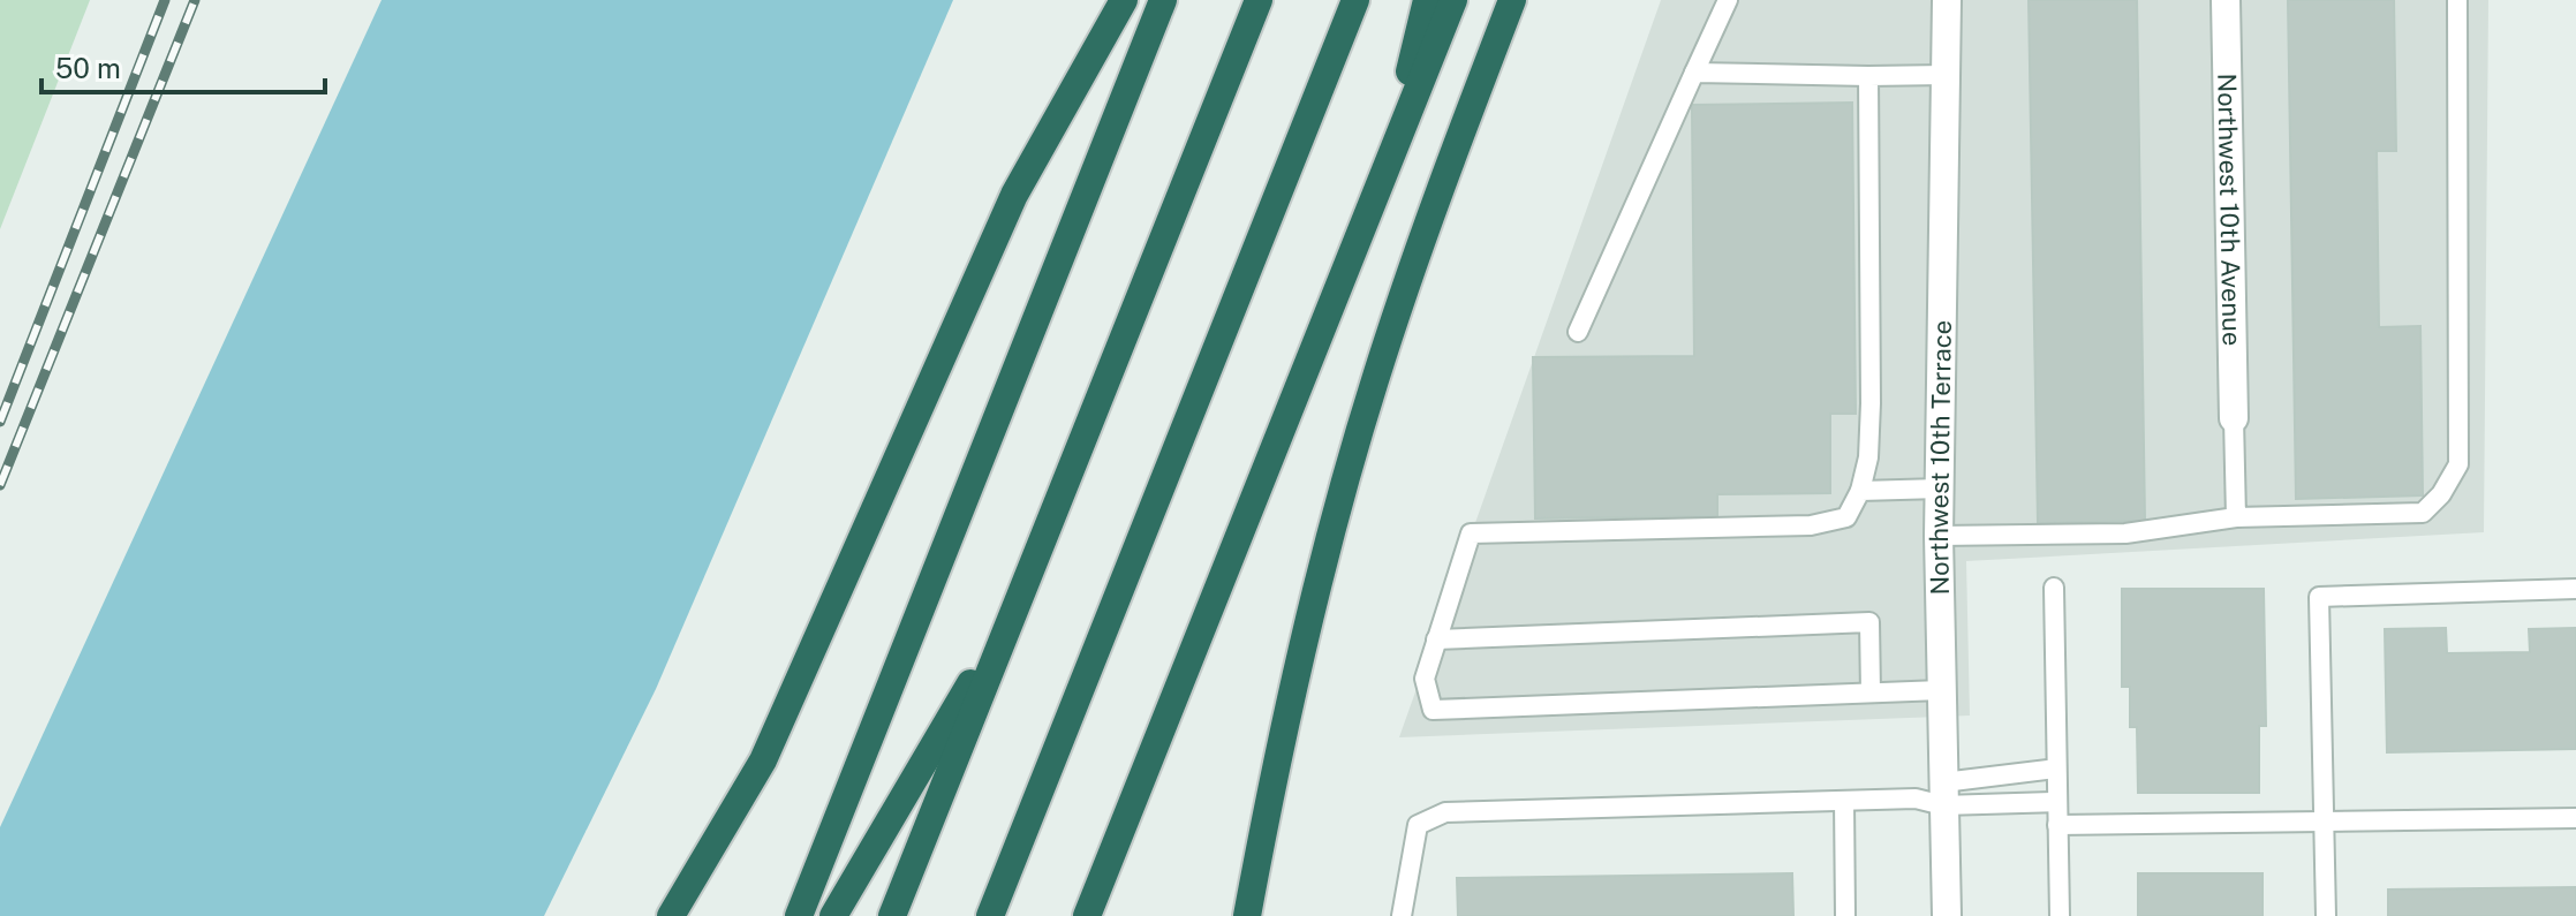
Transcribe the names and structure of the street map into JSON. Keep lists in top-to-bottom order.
{
  "streets": {
    "street": ["Northwest 10th Avenue", "Northwest 10th Terrace"]
  },
  "scale_bar": "50 m"
}
